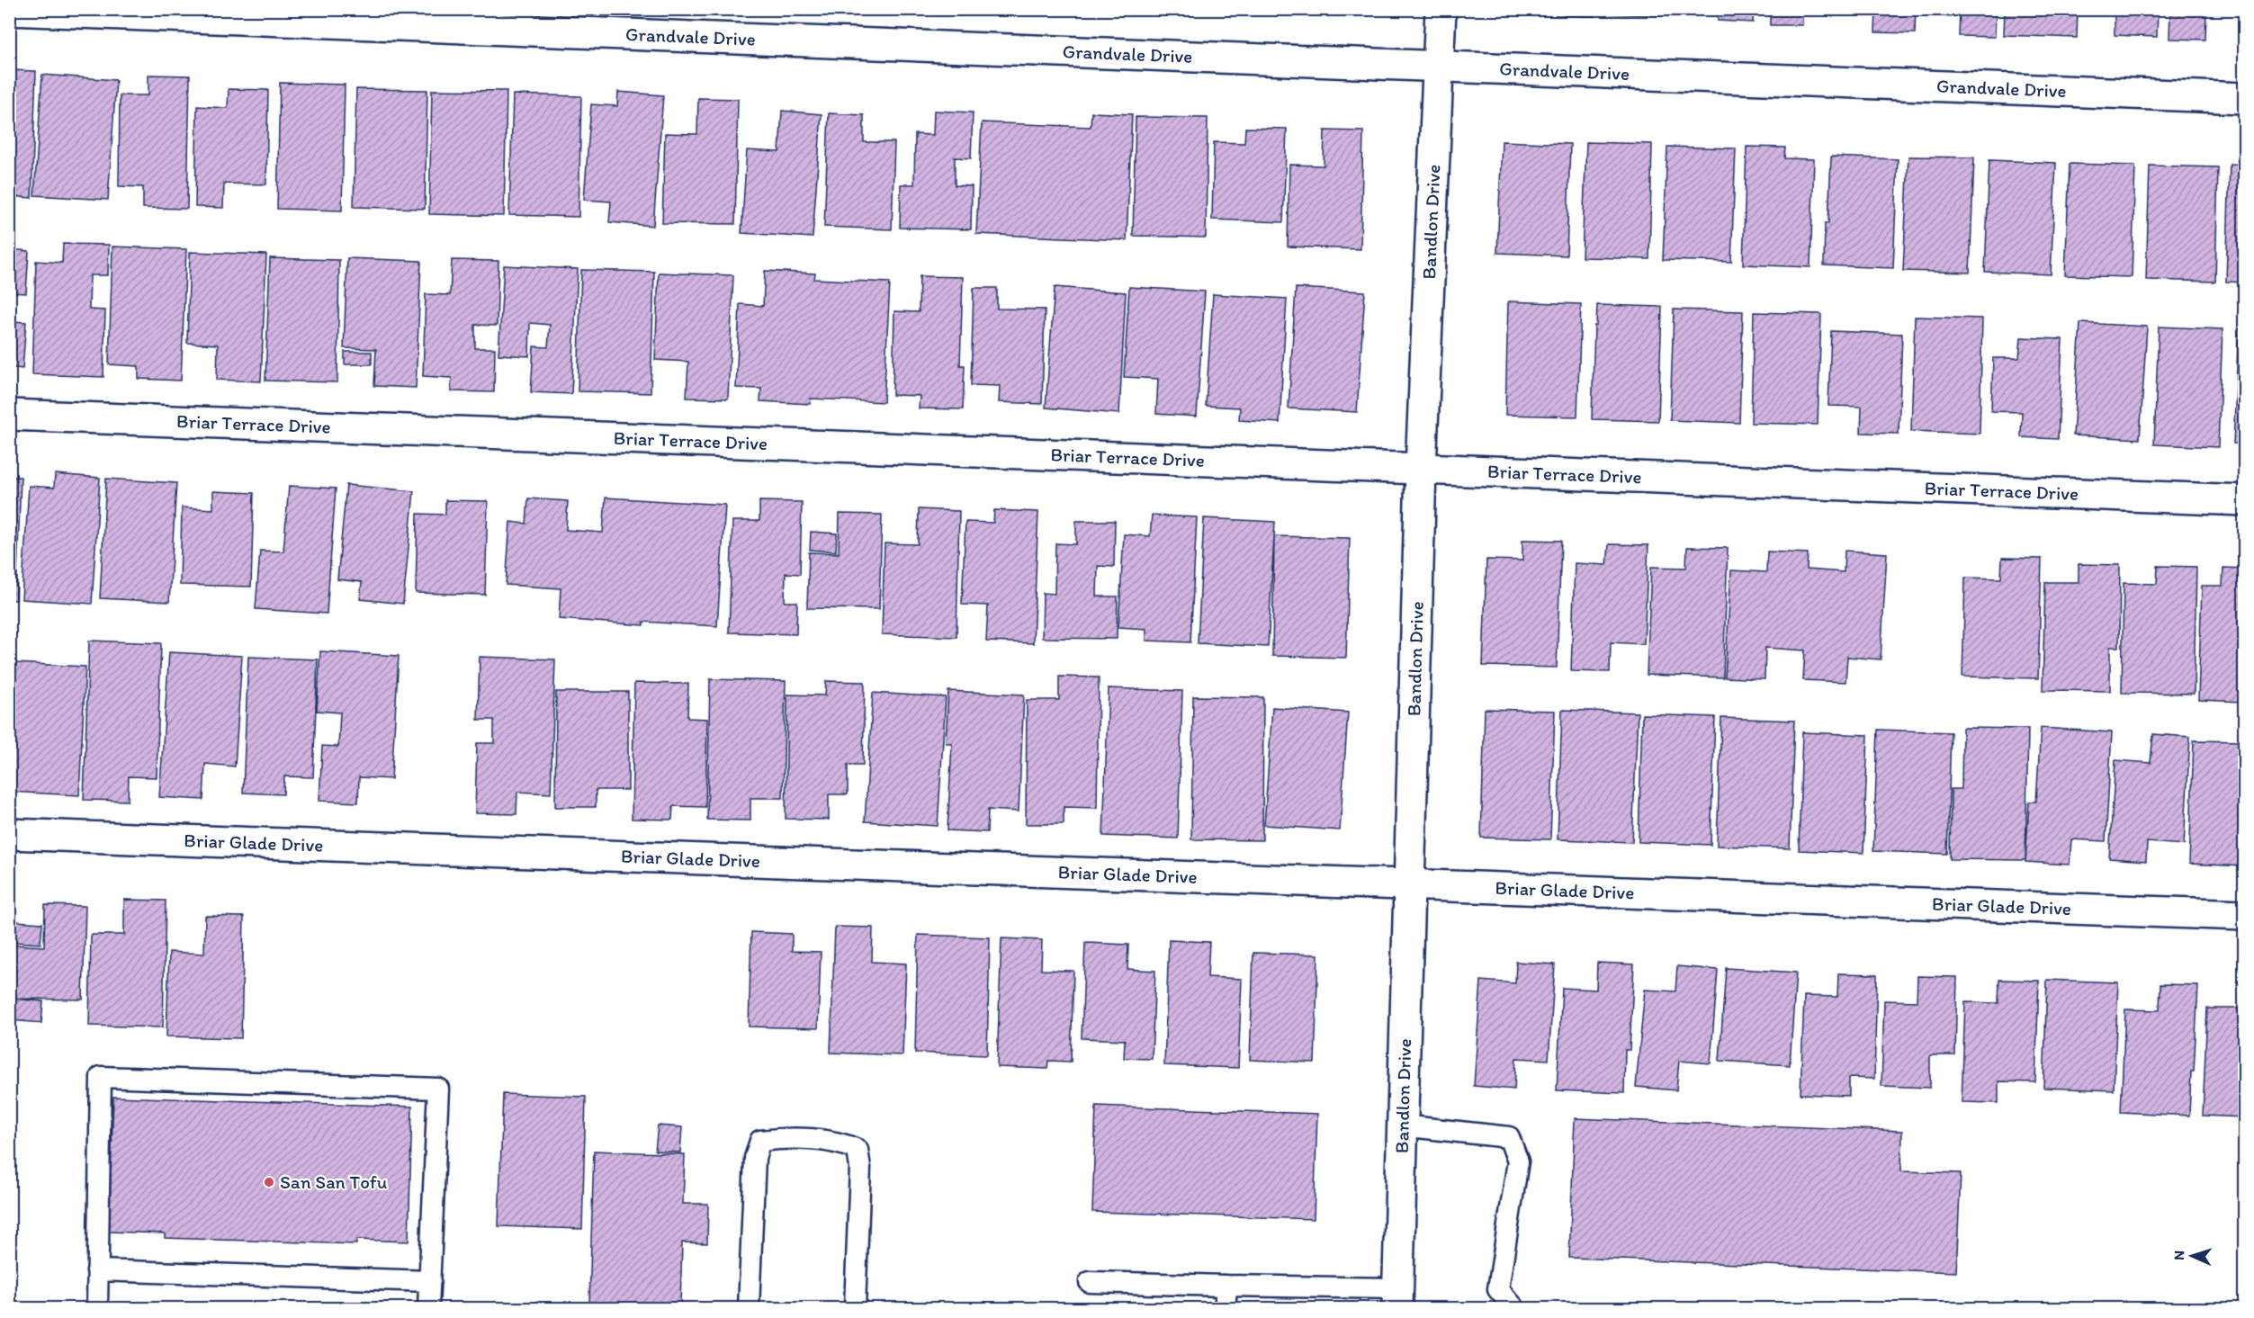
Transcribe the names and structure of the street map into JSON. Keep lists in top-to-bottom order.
{
  "streets": {
    "street": [
      "Grandvale Drive",
      "Bandlon Drive",
      "Briar Terrace Drive",
      "Briar Glade Drive"
    ]
  },
  "crossings": [
    ["Grandvale Drive", "Bandlon Drive"],
    ["Bandlon Drive", "Briar Terrace Drive"],
    ["Bandlon Drive", "Briar Glade Drive"]
  ],
  "places": ["San San Tofu"],
  "north": "left"
}
